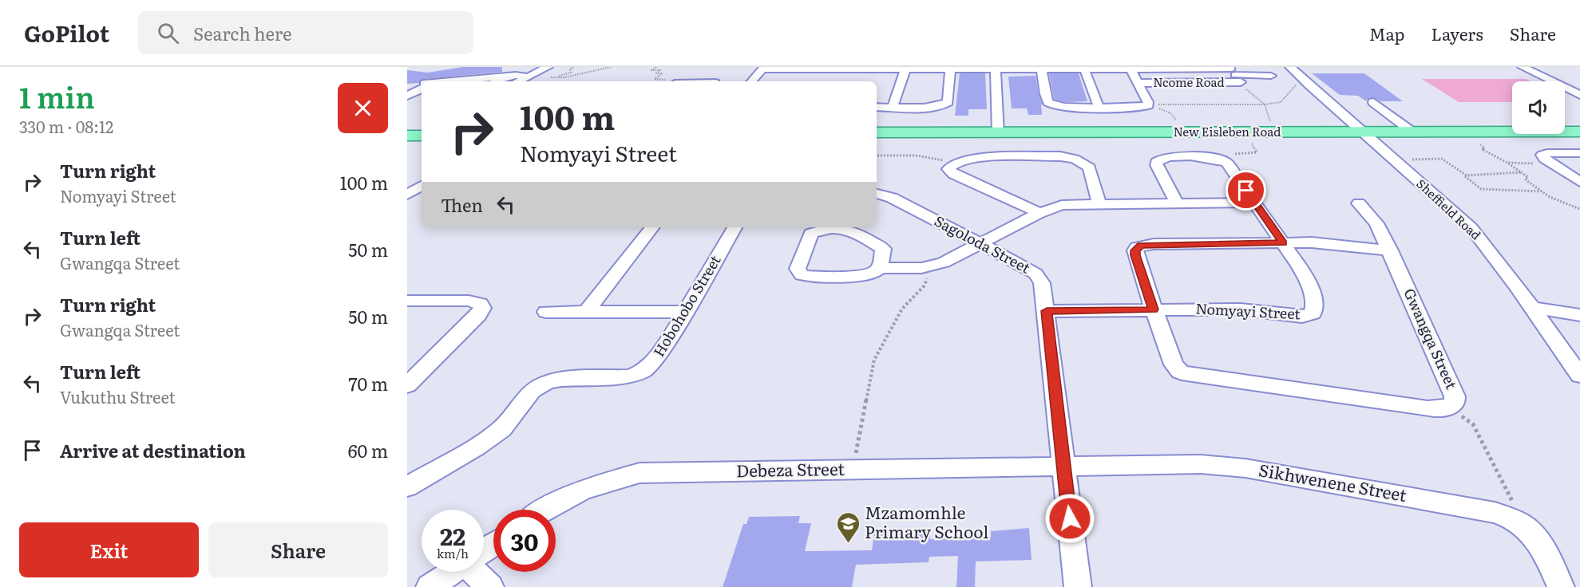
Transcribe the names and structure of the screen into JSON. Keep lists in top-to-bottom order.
{
  "streets": {
    "main road": ["New Eisleben Road"],
    "street": [
      "Ncome Road",
      "Sheffield Road",
      "Sagoloda Street",
      "Hobohobo Street",
      "Nomyayi Street",
      "Gwangqa Street",
      "Debeza Street",
      "Sikhwenene Street"
    ]
  },
  "crossings": [
    ["New Eisleben Road", "Sheffield Road"],
    ["Sagoloda Street", "Nomyayi Street"],
    ["Sagoloda Street", "Debeza Street"],
    ["Sagoloda Street", "Sikhwenene Street"],
    ["Nomyayi Street", "Gwangqa Street"],
    ["Debeza Street", "Sikhwenene Street"]
  ],
  "places": {
    "school or university": ["Mzamomhle Primary School"]
  },
  "page": {
    "header": "GoPilot",
    "search": "Search here",
    "nav": ["Map", "Layers", "Share"],
    "heading": ["1 min", "330 m · 08:12"],
    "turn": ["100 m", "Nomyayi Street"],
    "list": [
      {
        "name": "Turn right",
        "note": "Nomyayi Street",
        "value": "100 m"
      },
      {
        "name": "Turn left",
        "note": "Gwangqa Street",
        "value": "50 m"
      },
      {
        "name": "Turn right",
        "note": "Gwangqa Street",
        "value": "50 m"
      },
      {
        "name": "Turn left",
        "note": "Vukuthu Street",
        "value": "70 m"
      },
      {
        "name": "Arrive at destination",
        "value": "60 m"
      }
    ],
    "then": "Then",
    "speed": "22 km/h",
    "limit": "30",
    "buttons": ["Exit", "Share"]
  }
}
